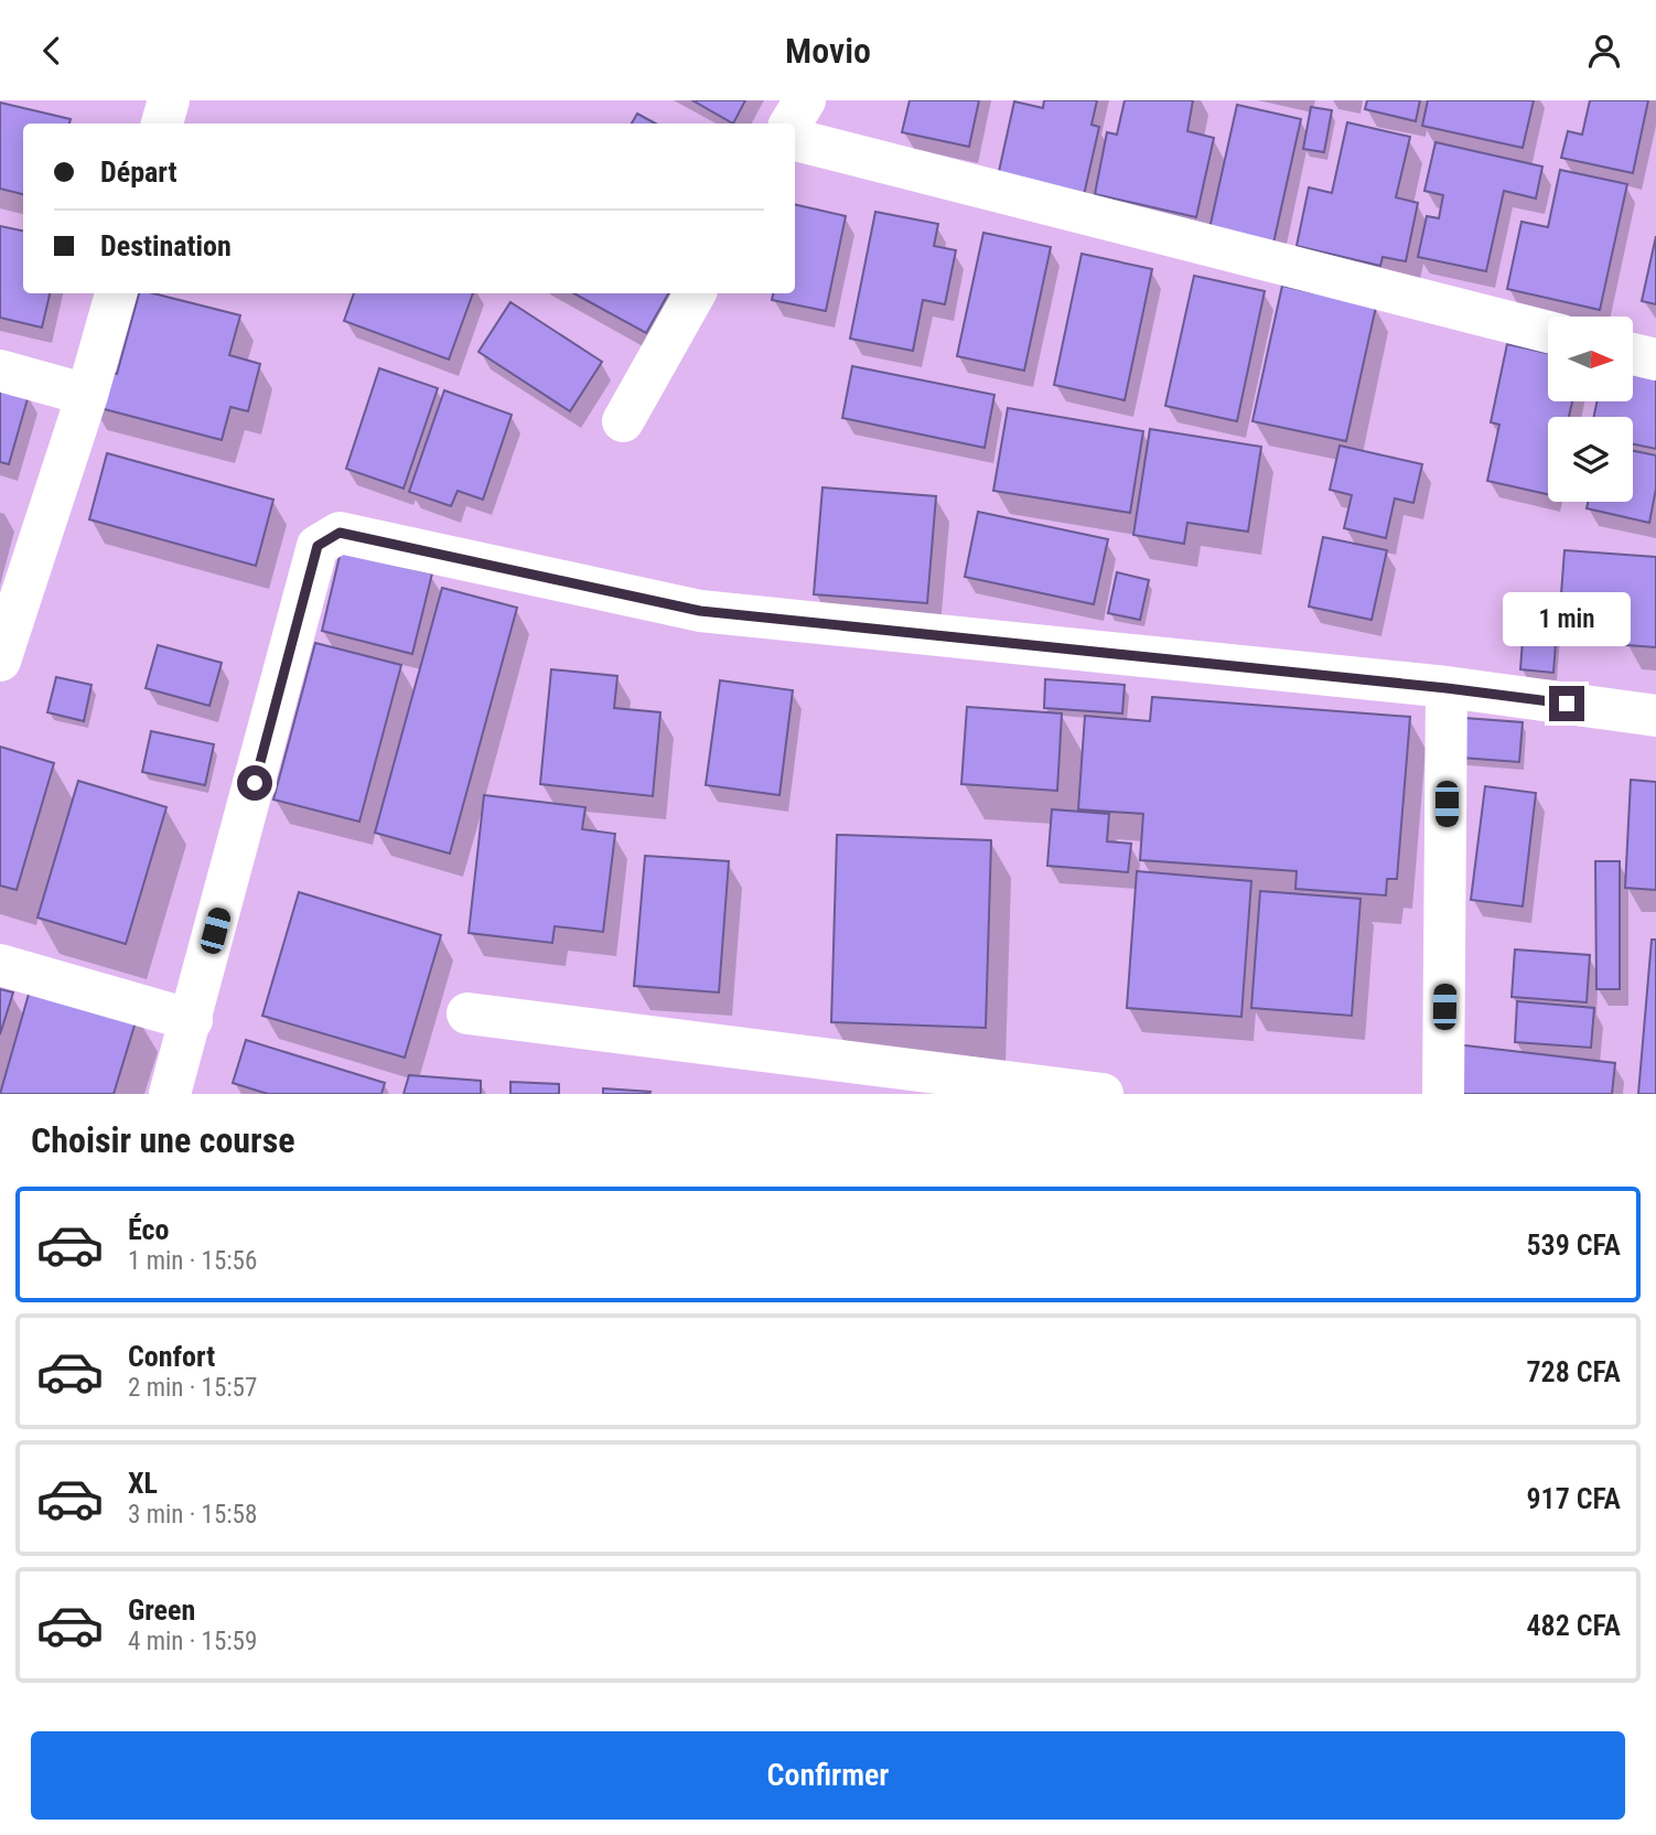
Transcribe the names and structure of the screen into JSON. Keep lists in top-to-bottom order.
{
  "north": "right",
  "page": {
    "header": "Movio",
    "banner": ["Départ", "Destination"],
    "bubble": "1 min",
    "heading": "Choisir une course",
    "list": [
      {
        "name": "Éco",
        "note": "1 min · 15:56",
        "value": "539 CFA"
      },
      {
        "name": "Confort",
        "note": "2 min · 15:57",
        "value": "728 CFA"
      },
      {
        "name": "XL",
        "note": "3 min · 15:58",
        "value": "917 CFA"
      },
      {
        "name": "Green",
        "note": "4 min · 15:59",
        "value": "482 CFA"
      }
    ],
    "buttons": "Confirmer"
  }
}
